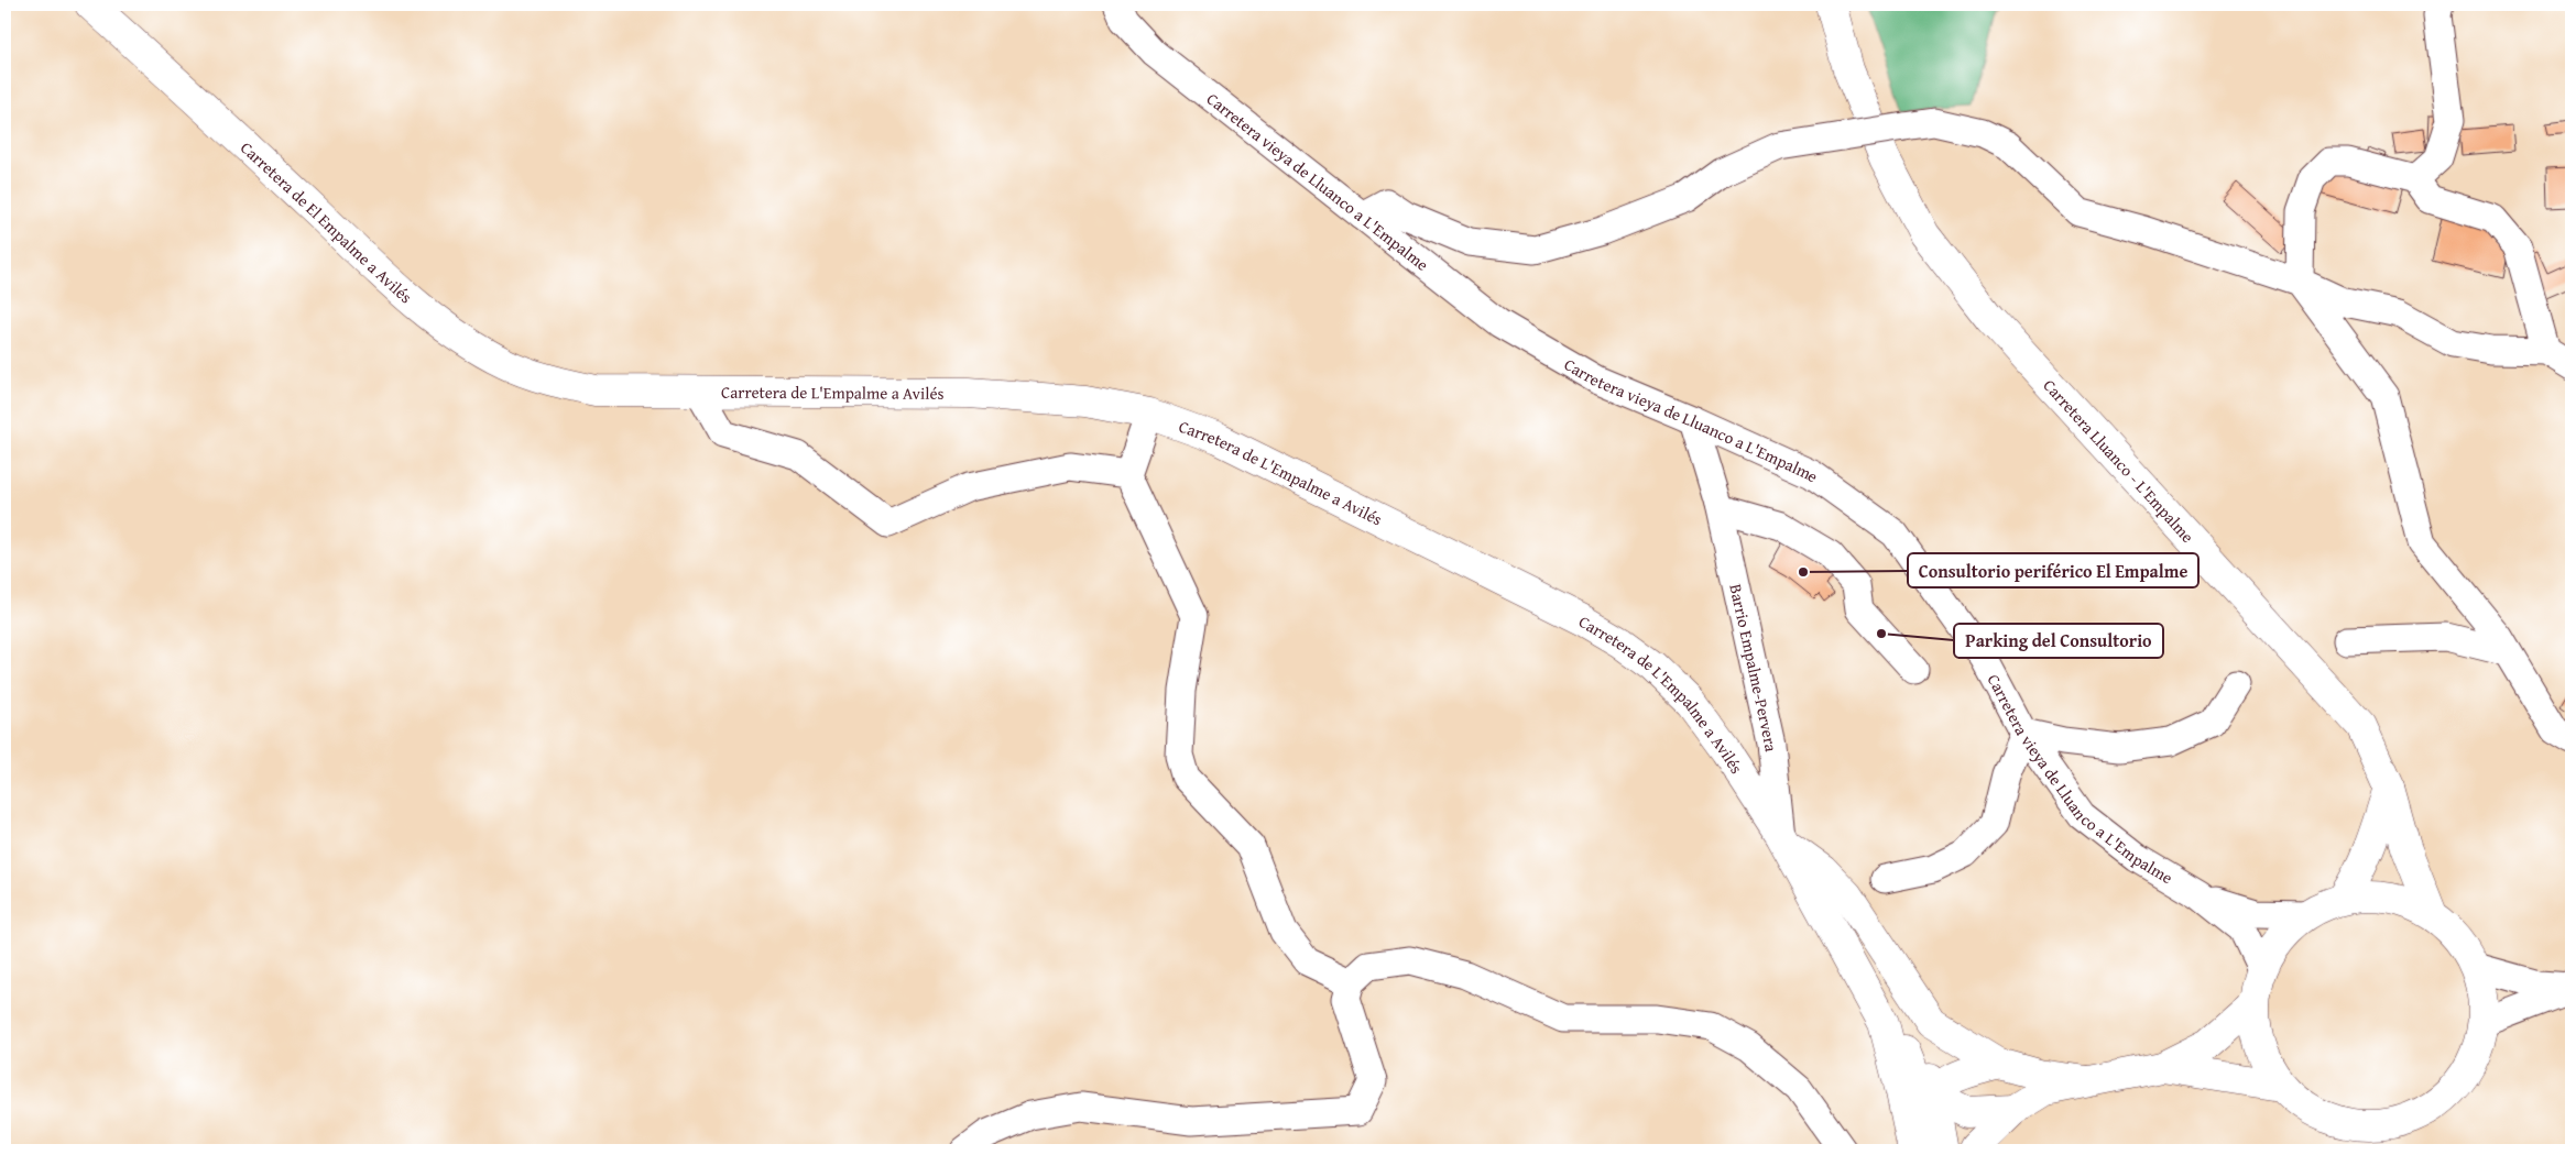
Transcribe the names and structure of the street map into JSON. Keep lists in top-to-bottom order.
{
  "streets": {
    "main road": ["Carretera de El Empalme a Avilés", "Carretera de L'Empalme a Avilés", "Carretera Lluanco - L'Empalme"],
    "street": ["Carretera vieya de Lluanco a L'Empalme", "Barrio Empalme-Pervera"]
  },
  "crossings": [
    ["Carretera vieya de Lluanco a L'Empalme", "Barrio Empalme-Pervera"],
    ["Carretera de El Empalme a Avilés", "Carretera de L'Empalme a Avilés"],
    ["Carretera de L'Empalme a Avilés", "Barrio Empalme-Pervera"]
  ],
  "places": ["Consultorio periférico El Empalme", "Parking del Consultorio"]
}
